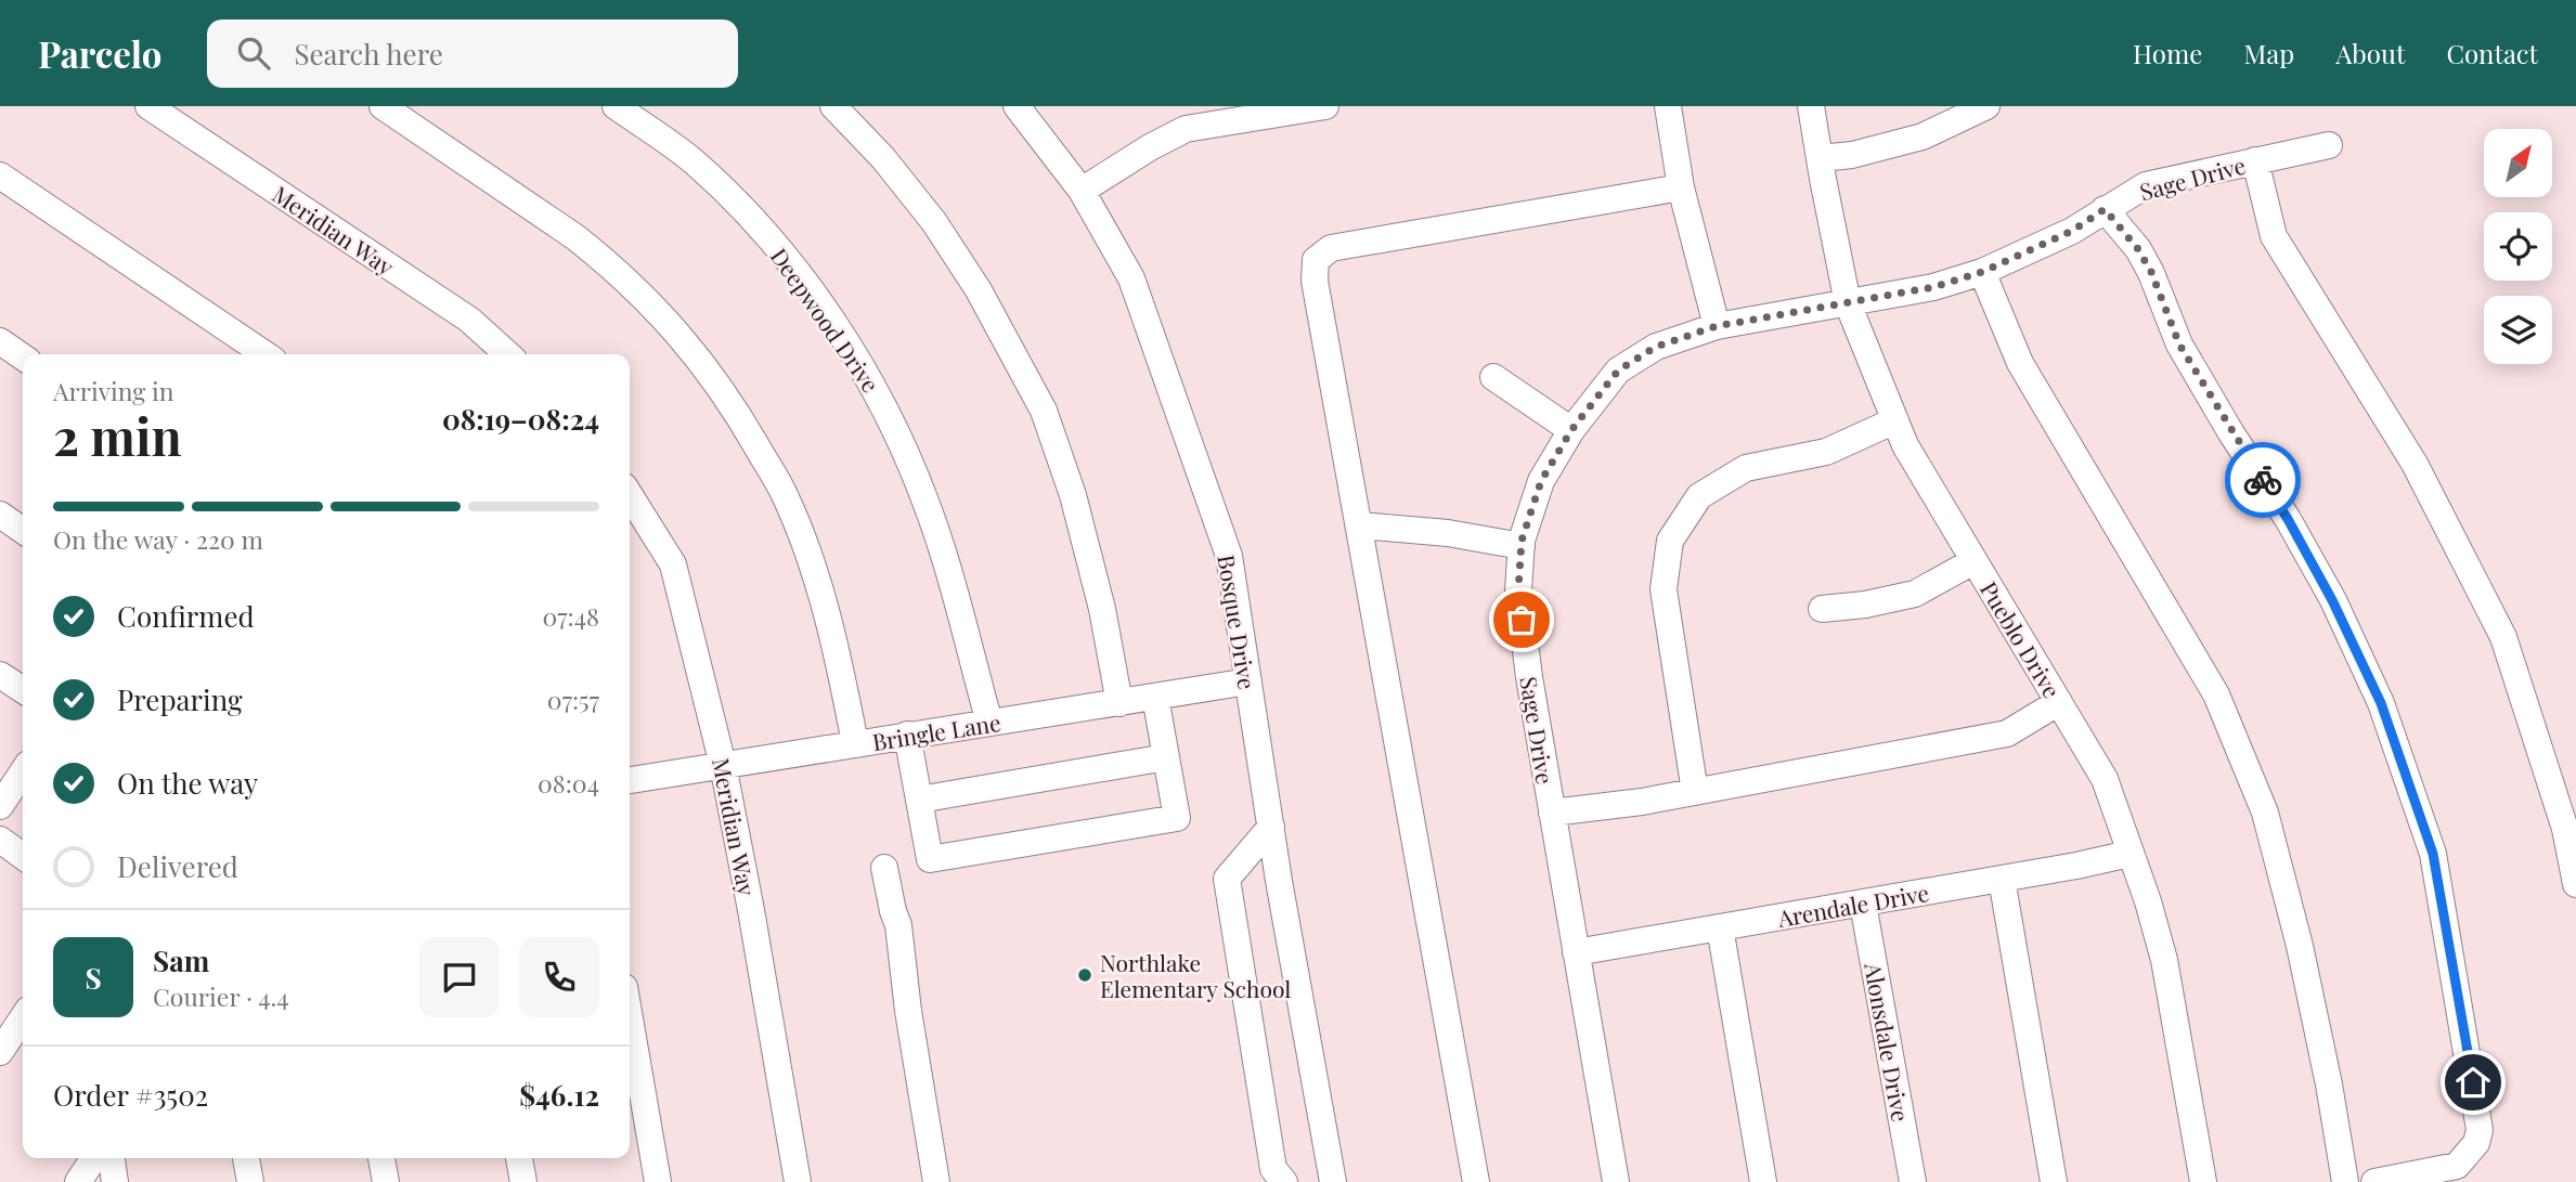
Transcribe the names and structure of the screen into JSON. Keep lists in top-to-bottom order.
{
  "streets": {
    "street": [
      "Sage Drive",
      "Meridian Way",
      "Deepwood Drive",
      "Bosque Drive",
      "Pueblo Drive",
      "Bringle Lane",
      "Arendale Drive",
      "Alonsdale Drive"
    ]
  },
  "crossings": [
    ["Sage Drive", "Pueblo Drive"],
    ["Sage Drive", "Arendale Drive"],
    ["Meridian Way", "Bringle Lane"],
    ["Deepwood Drive", "Bringle Lane"],
    ["Bosque Drive", "Bringle Lane"],
    ["Pueblo Drive", "Arendale Drive"],
    ["Arendale Drive", "Alonsdale Drive"]
  ],
  "places": ["Northlake Elementary School"],
  "north": "top right",
  "page": {
    "header": "Parcelo",
    "search": "Search here",
    "nav": [
      "Home",
      "Map",
      "About",
      "Contact"
    ],
    "heading": ["2 min", "Arriving in", "08:19–08:24"],
    "panel": [
      "Sam",
      "Courier · 4.4",
      "Order #3502",
      "$46.12"
    ],
    "bar": "On the way · 220 m",
    "list": [
      ["Confirmed", "07:48"],
      ["Preparing", "07:57"],
      ["On the way", "08:04"],
      "Delivered"
    ],
    "round": "S"
  }
}
